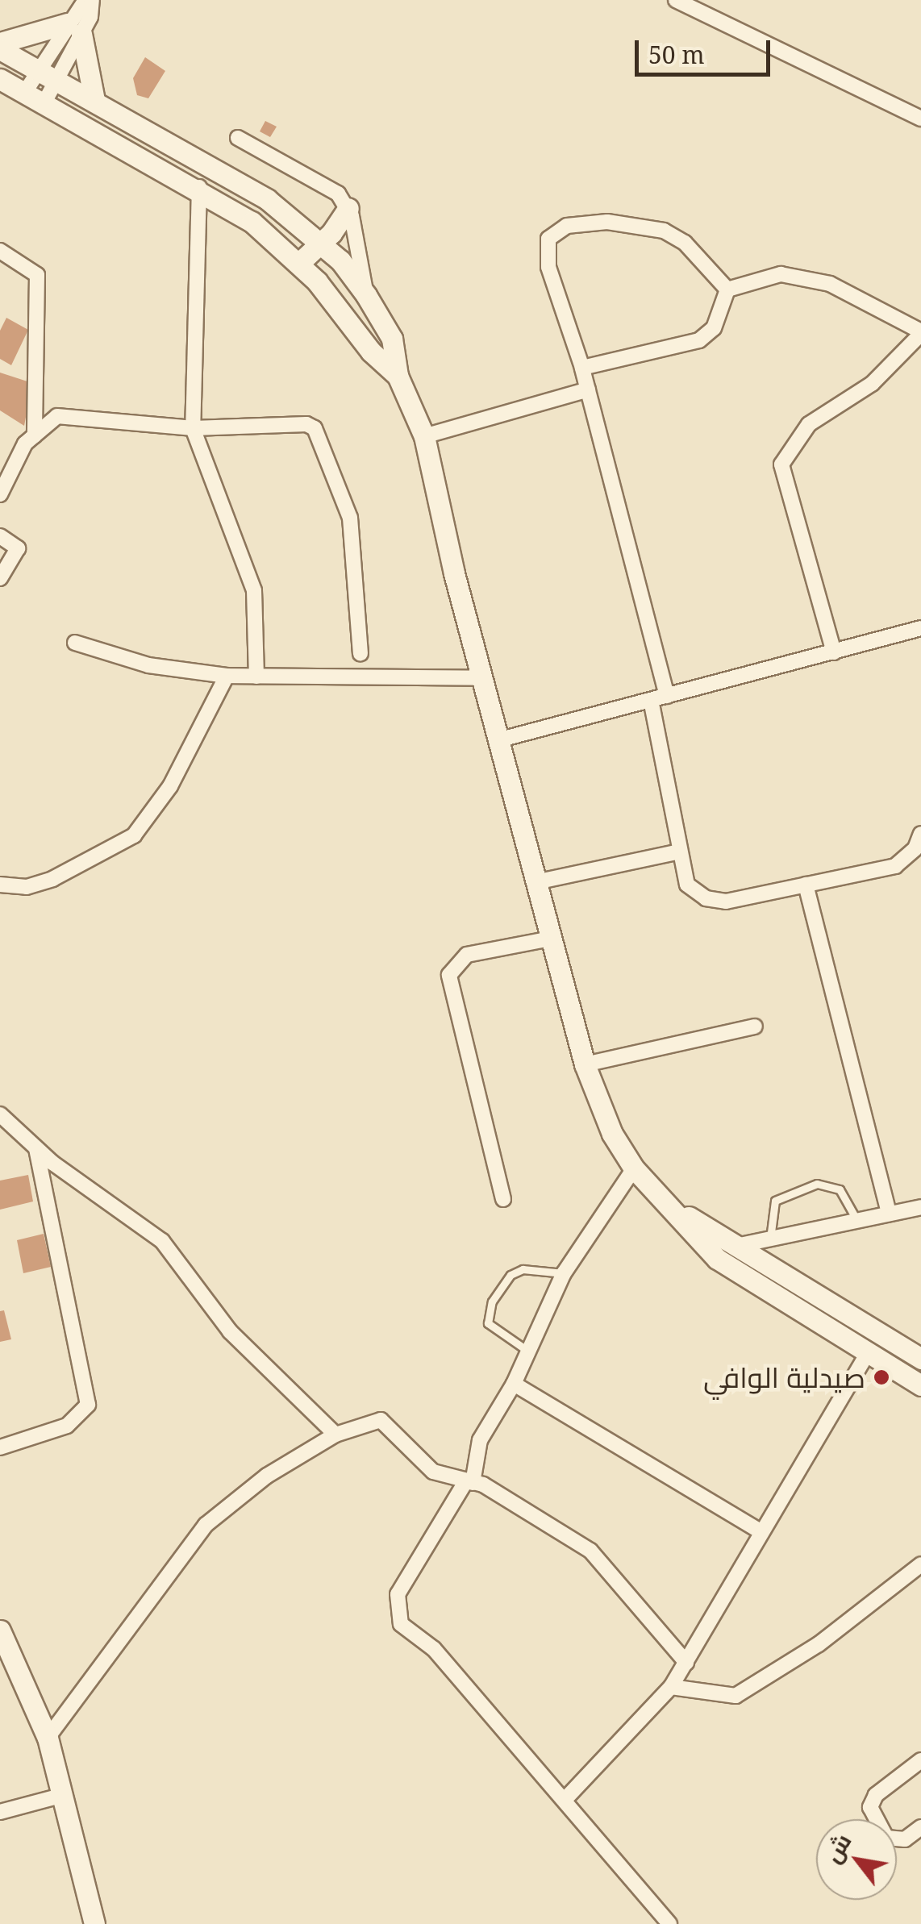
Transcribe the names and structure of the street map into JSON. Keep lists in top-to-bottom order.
{
  "places": ["صيدلية الوافي"],
  "scale_bar": "50 m",
  "north": "top left"
}
